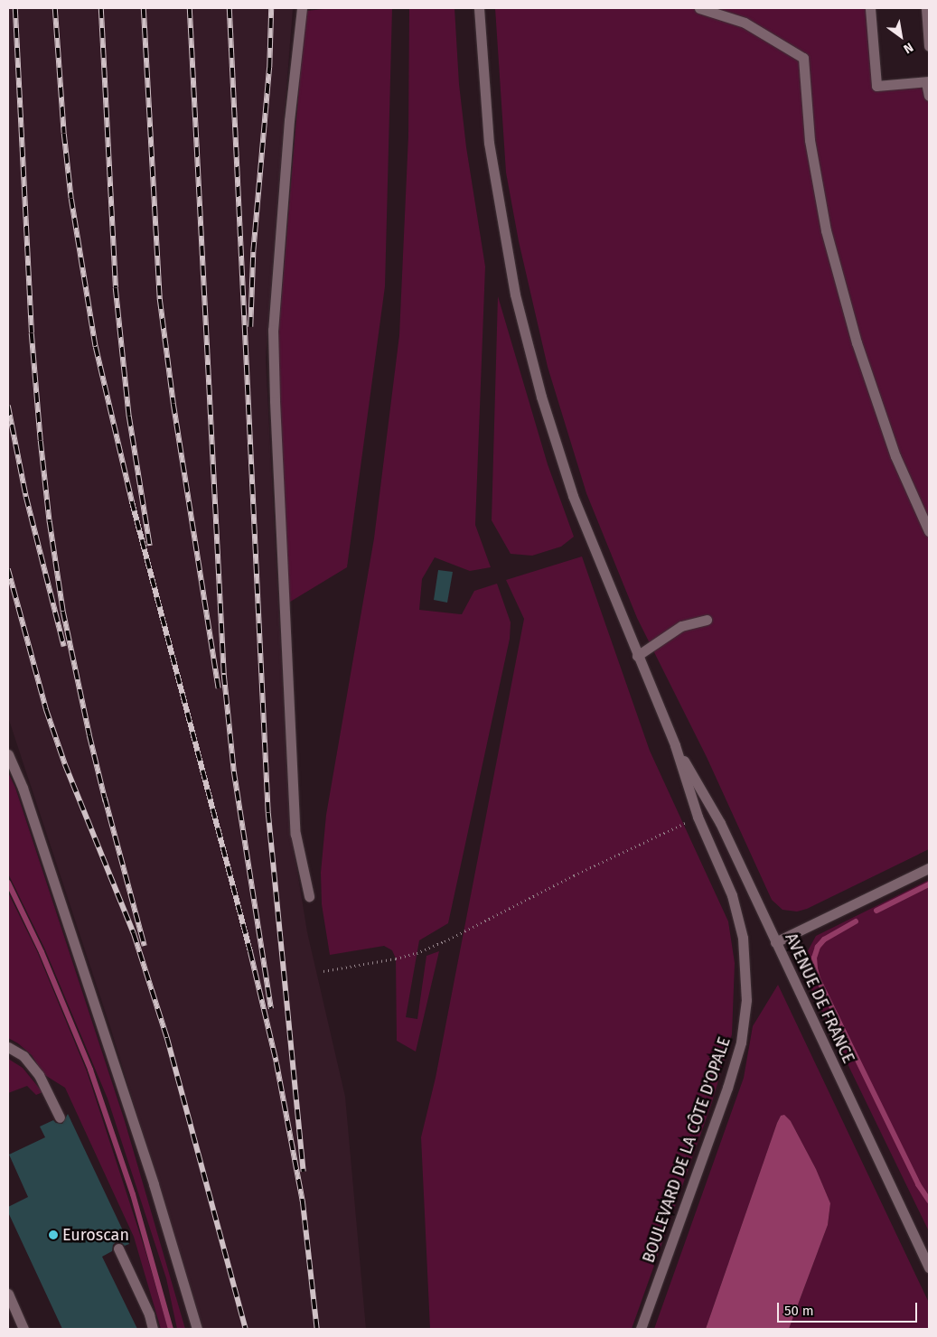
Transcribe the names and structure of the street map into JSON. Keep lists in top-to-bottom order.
{
  "streets": {
    "lane": ["AVENUE DE FRANCE", "BOULEVARD DE LA CÔTE D'OPALE"]
  },
  "crossings": [
    ["AVENUE DE FRANCE", "BOULEVARD DE LA CÔTE D'OPALE"]
  ],
  "places": ["Euroscan"],
  "scale_bar": "50 m",
  "north": "bottom right"
}
